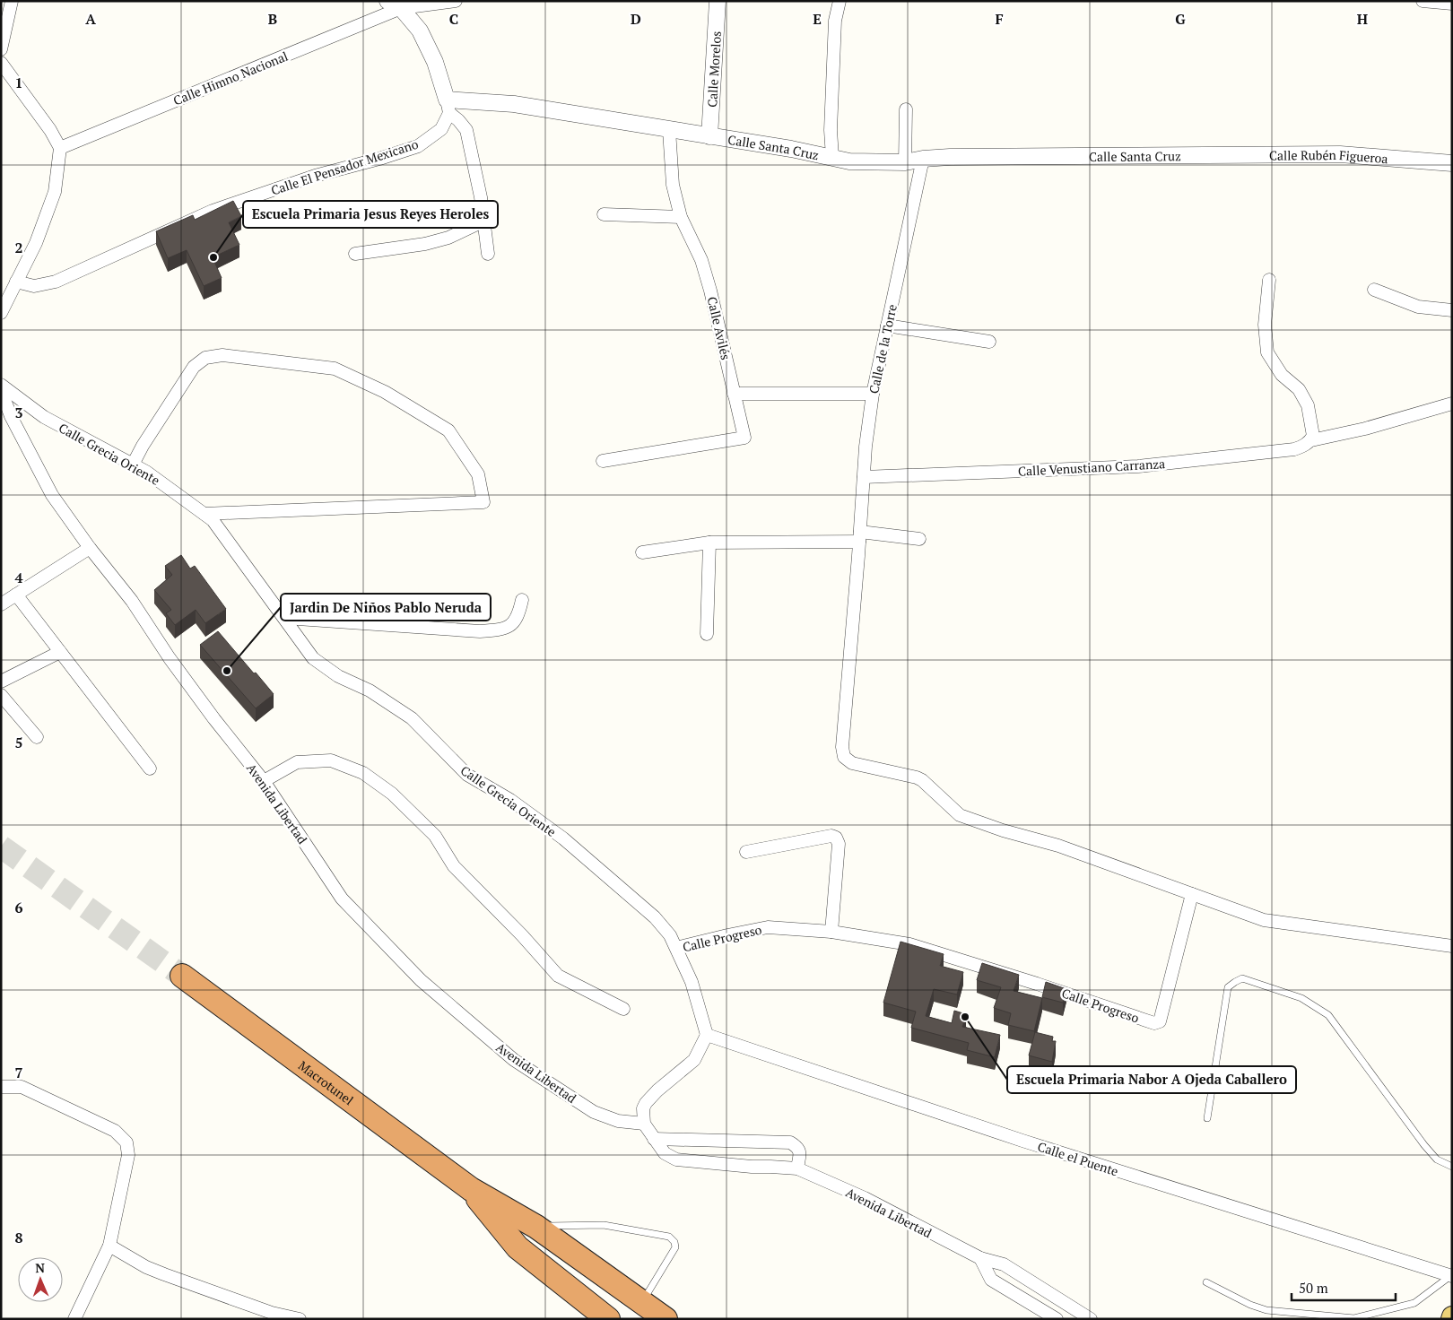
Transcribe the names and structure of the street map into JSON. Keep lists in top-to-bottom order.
{
  "streets": {
    "highway": ["Macrotunel"],
    "street": [
      "Calle Morelos",
      "Calle Himno Nacional",
      "Calle Santa Cruz",
      "Calle Rubén Figueroa",
      "Calle El Pensador Mexicano",
      "Calle Avilés",
      "Calle de la Torre",
      "Calle Grecia Oriente",
      "Calle Venustiano Carranza",
      "Avenida Libertad",
      "Calle Progreso",
      "Calle el Puente"
    ]
  },
  "crossings": [
    ["Calle Morelos", "Calle Santa Cruz"],
    ["Calle Santa Cruz", "Calle Rubén Figueroa"],
    ["Calle Santa Cruz", "Calle El Pensador Mexicano"],
    ["Calle Santa Cruz", "Calle Avilés"],
    ["Calle Santa Cruz", "Calle de la Torre"],
    ["Calle de la Torre", "Calle Venustiano Carranza"],
    ["Calle de la Torre", "Calle Progreso"],
    ["Calle Grecia Oriente", "Calle Progreso"],
    ["Calle Grecia Oriente", "Calle el Puente"]
  ],
  "places": ["Escuela Primaria Jesus Reyes Heroles", "Jardin De Niños Pablo Neruda", "Escuela Primaria Nabor A Ojeda Caballero"],
  "scale_bar": "50 m",
  "north": "top",
  "grid": {
    "columns": [
      "A",
      "B",
      "C",
      "D",
      "E",
      "F",
      "G",
      "H"
    ],
    "rows": [
      "1",
      "2",
      "3",
      "4",
      "5",
      "6",
      "7",
      "8"
    ]
  }
}
